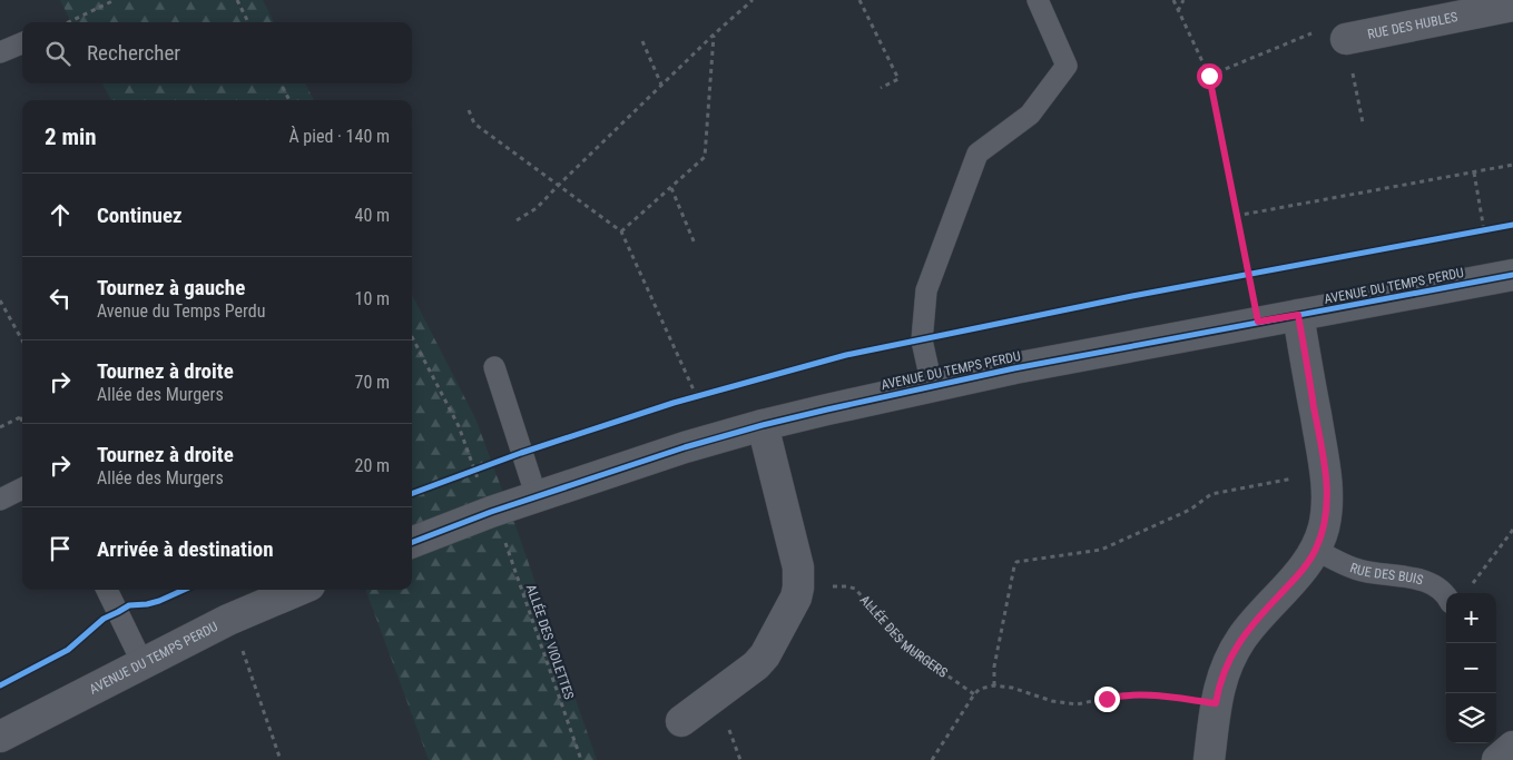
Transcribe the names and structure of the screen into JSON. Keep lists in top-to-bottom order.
{
  "streets": {
    "street": ["RUE DES HUBLES", "AVENUE DU TEMPS PERDU"],
    "lane": ["RUE DES BUIS"],
    "path": ["ALLÉE DES MURGERS", "ALLÉE DES VIOLETTES"]
  },
  "page": {
    "search": "Rechercher",
    "heading": ["2 min", "À pied · 140 m"],
    "list": [
      ["Continuez", "40 m"],
      ["Tournez à gauche", "Avenue du Temps Perdu", "10 m"],
      ["Tournez à droite", "Allée des Murgers", "70 m"],
      ["Tournez à droite", "Allée des Murgers", "20 m"],
      "Arrivée à destination"
    ],
    "map_buttons": ["+", "−"]
  }
}
